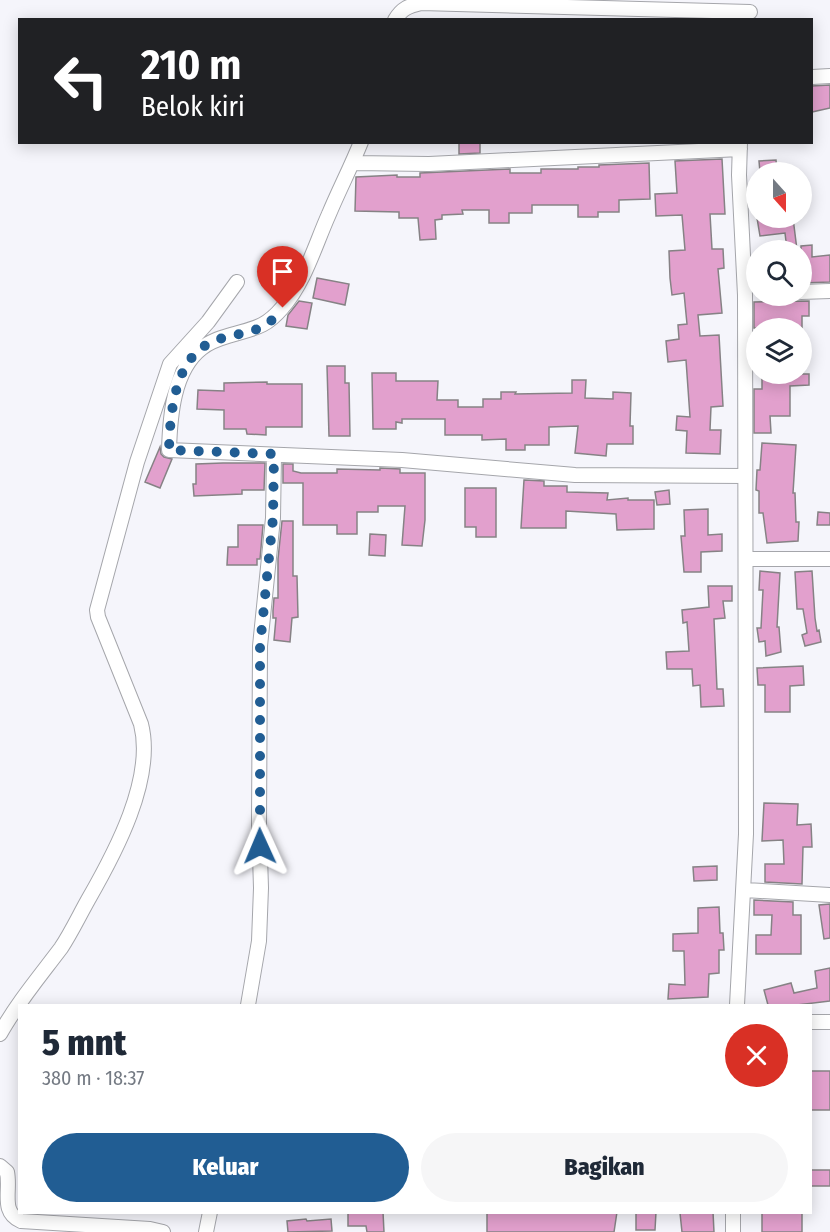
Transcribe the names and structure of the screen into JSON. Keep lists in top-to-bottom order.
{
  "north": "bottom",
  "page": {
    "turn": ["210 m", "Belok kiri"],
    "heading": ["5 mnt", "380 m · 18:37"],
    "buttons": ["Keluar", "Bagikan"]
  }
}
